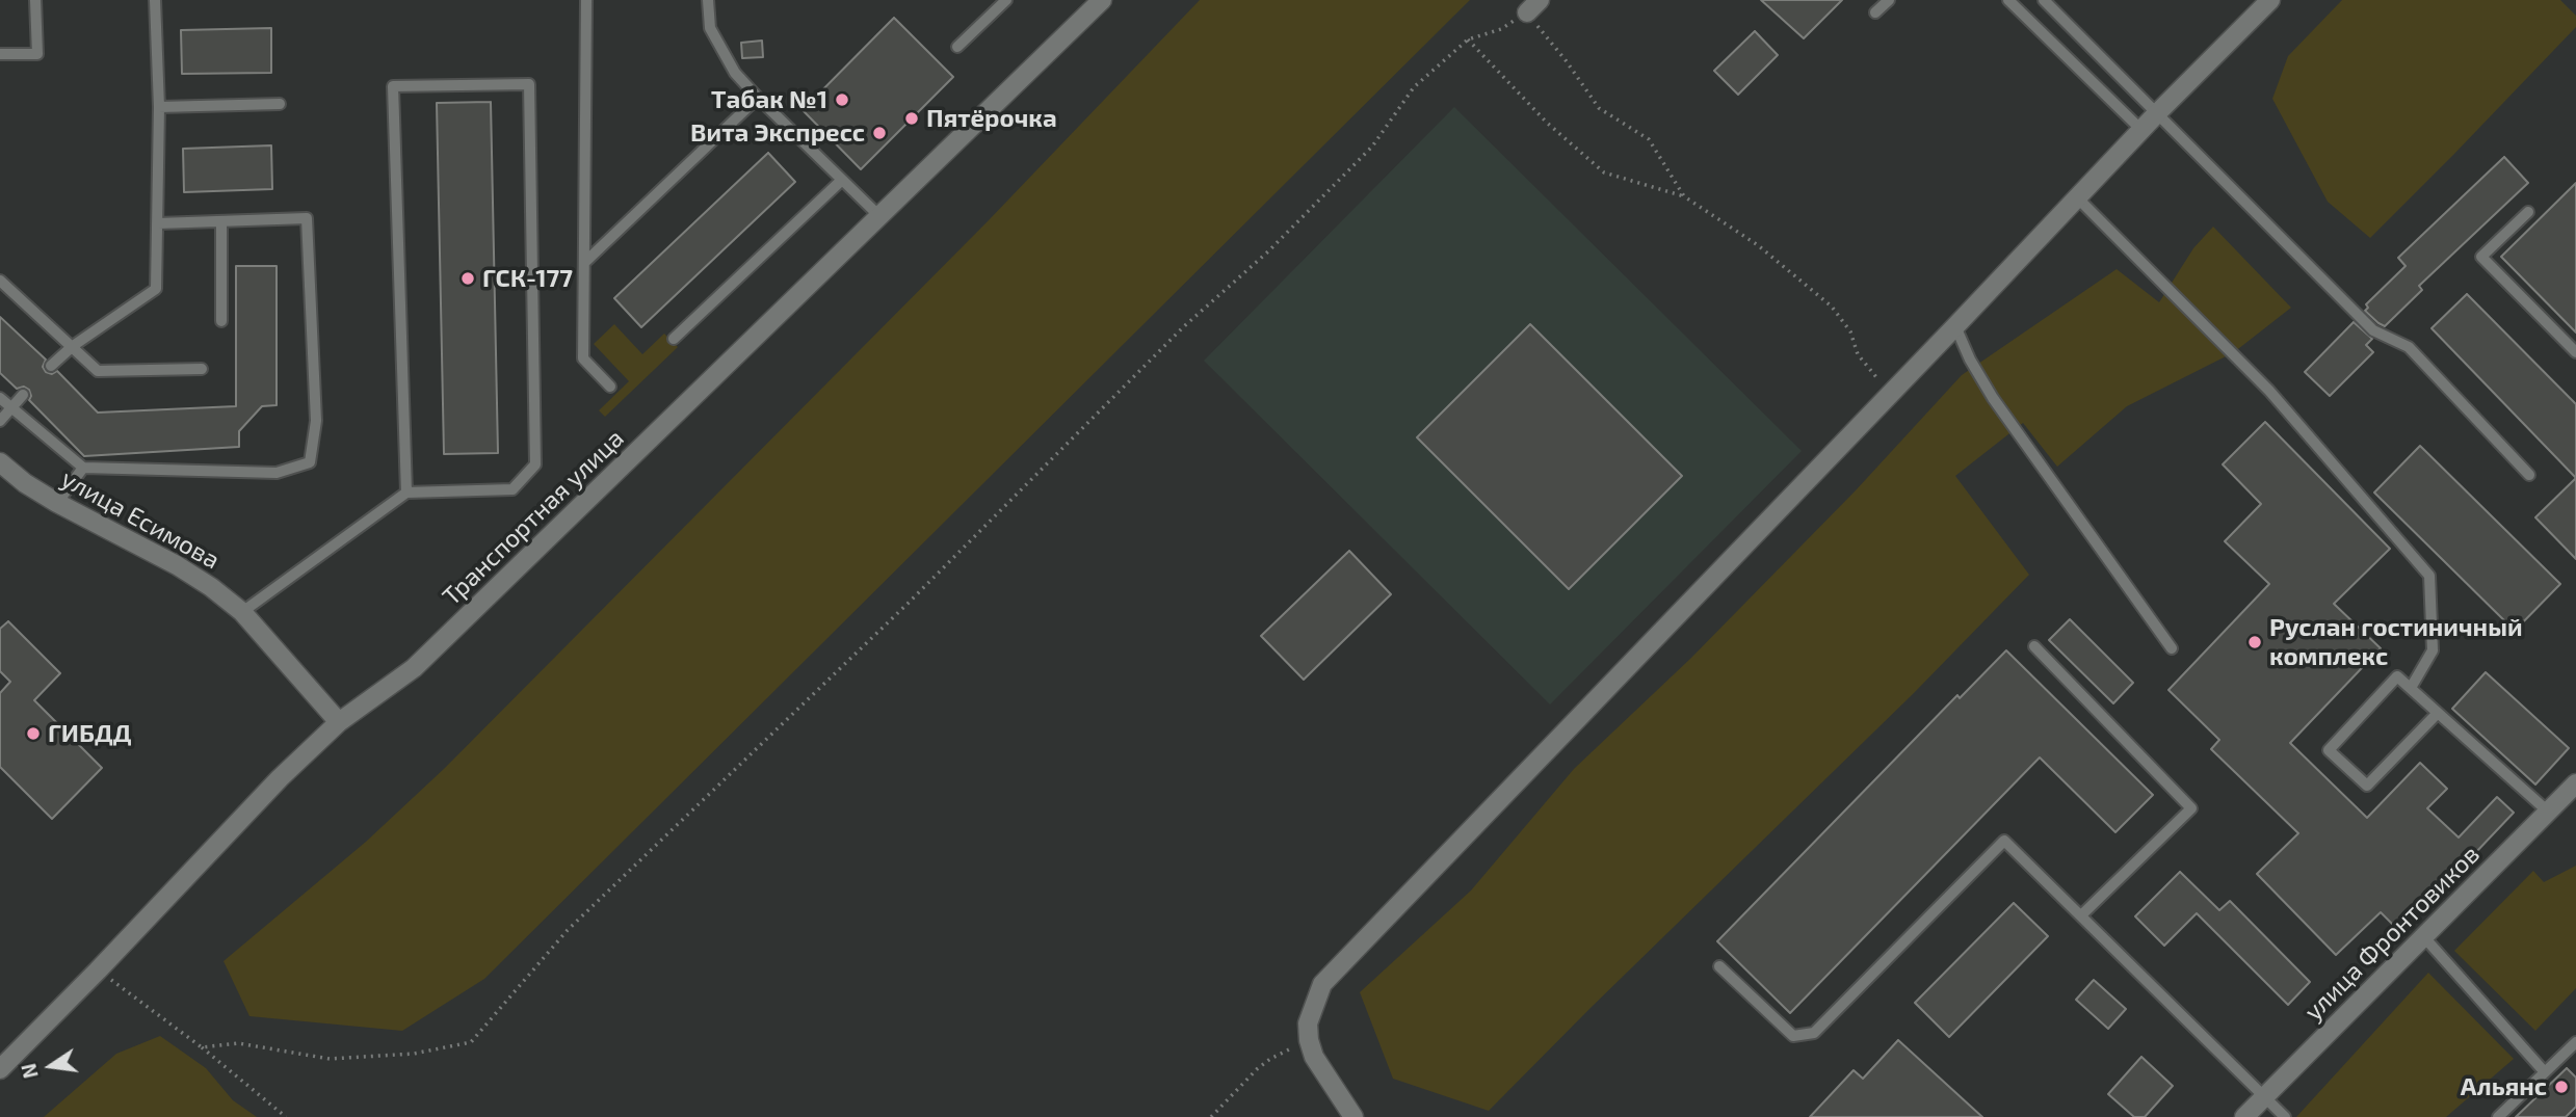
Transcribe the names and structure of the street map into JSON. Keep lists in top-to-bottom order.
{
  "streets": {
    "street": ["Транспортная улица", "улица Есимова", "улица Фронтовиков"]
  },
  "crossings": [
    ["Транспортная улица", "улица Есимова"]
  ],
  "places": [
    "Табак №1",
    "Пятёрочка",
    "Вита Экспресс",
    "ГСК-177",
    "Руслан гостиничный комплекс",
    "ГИБДД",
    "Альянс"
  ],
  "north": "left"
}
